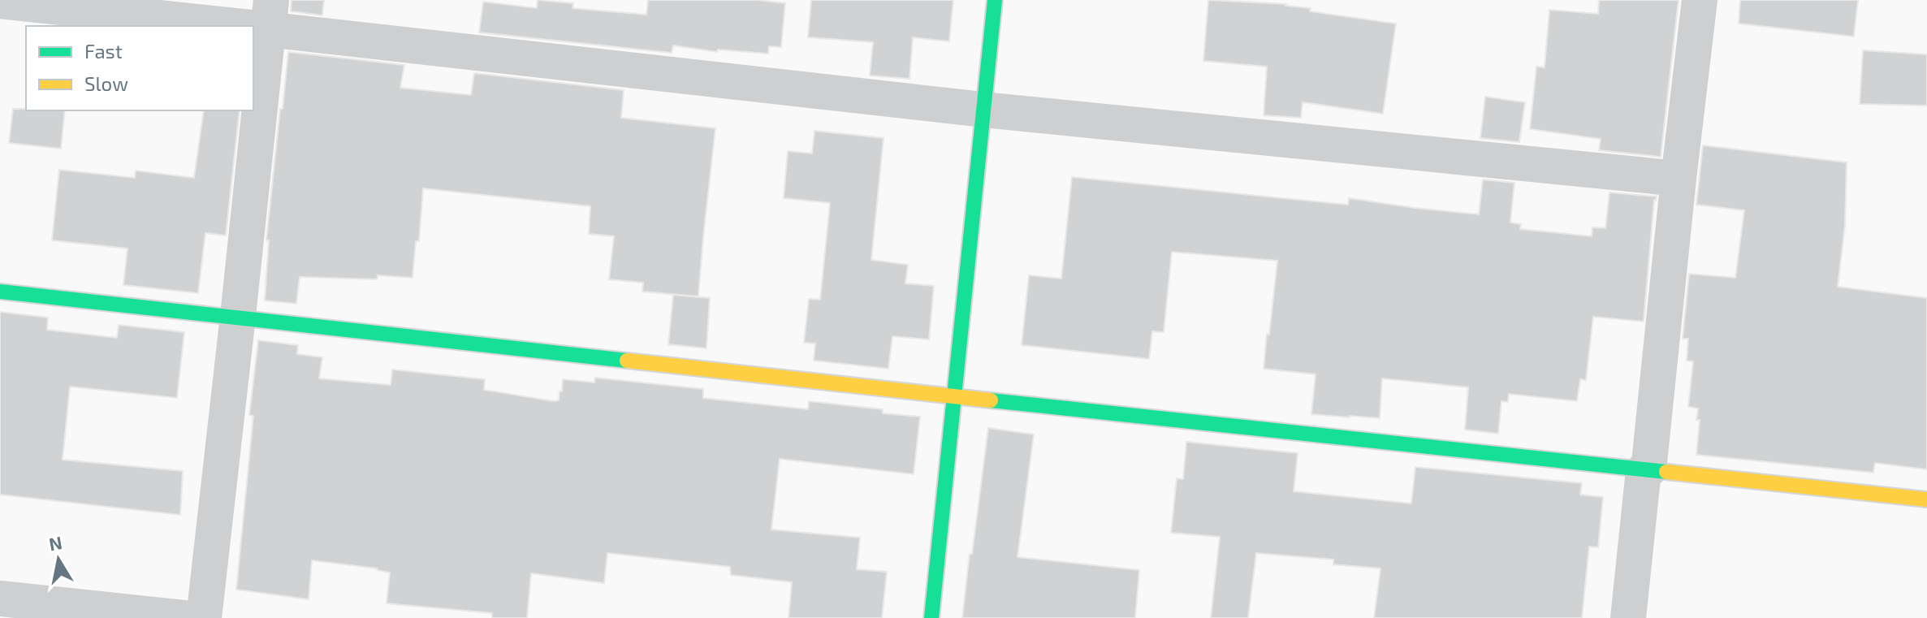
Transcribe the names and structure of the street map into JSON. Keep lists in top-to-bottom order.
{
  "legend": ["Fast", "Slow"],
  "north": "top"
}
